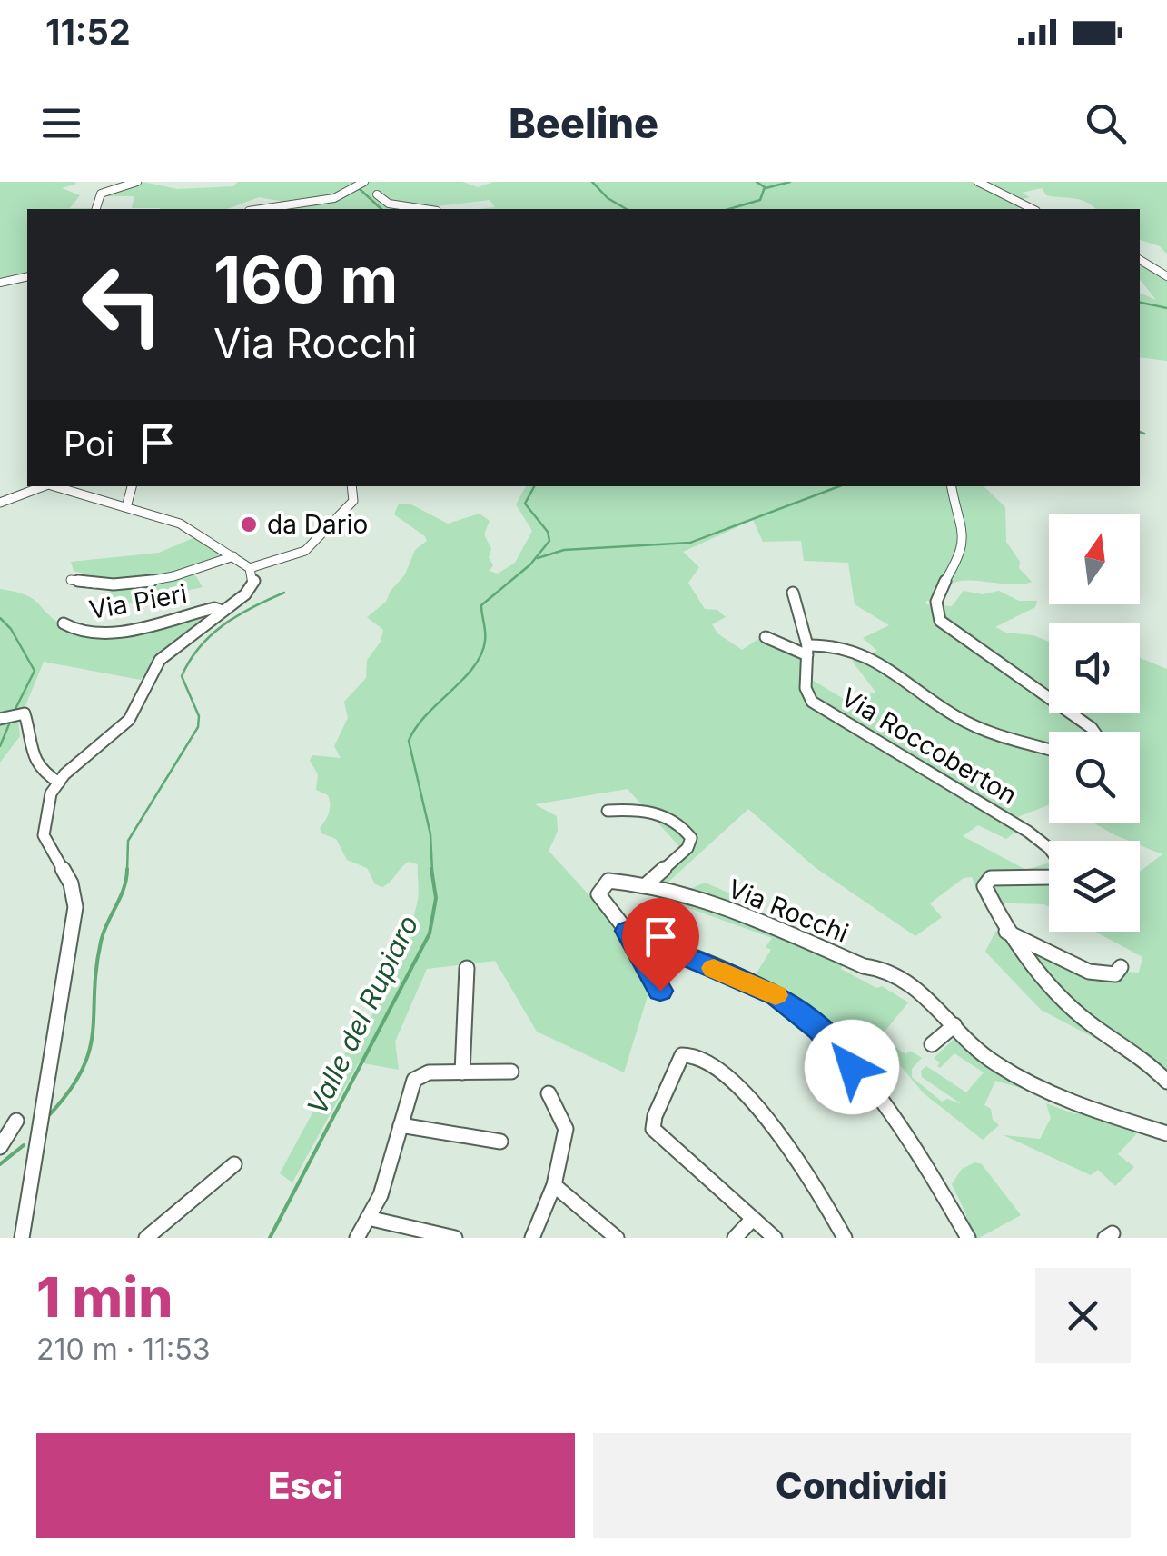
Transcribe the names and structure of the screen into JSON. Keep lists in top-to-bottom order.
{
  "streets": {
    "street": ["Via Pieri", "Via Roccoberton", "Via Rocchi"]
  },
  "water": ["Valle del Rupiaro"],
  "places": ["da Dario"],
  "north": "top",
  "page": {
    "status": "11:52",
    "header": "Beeline",
    "turn": ["160 m", "Via Rocchi"],
    "then": "Poi",
    "heading": ["1 min", "210 m · 11:53"],
    "buttons": ["Esci", "Condividi"]
  }
}
